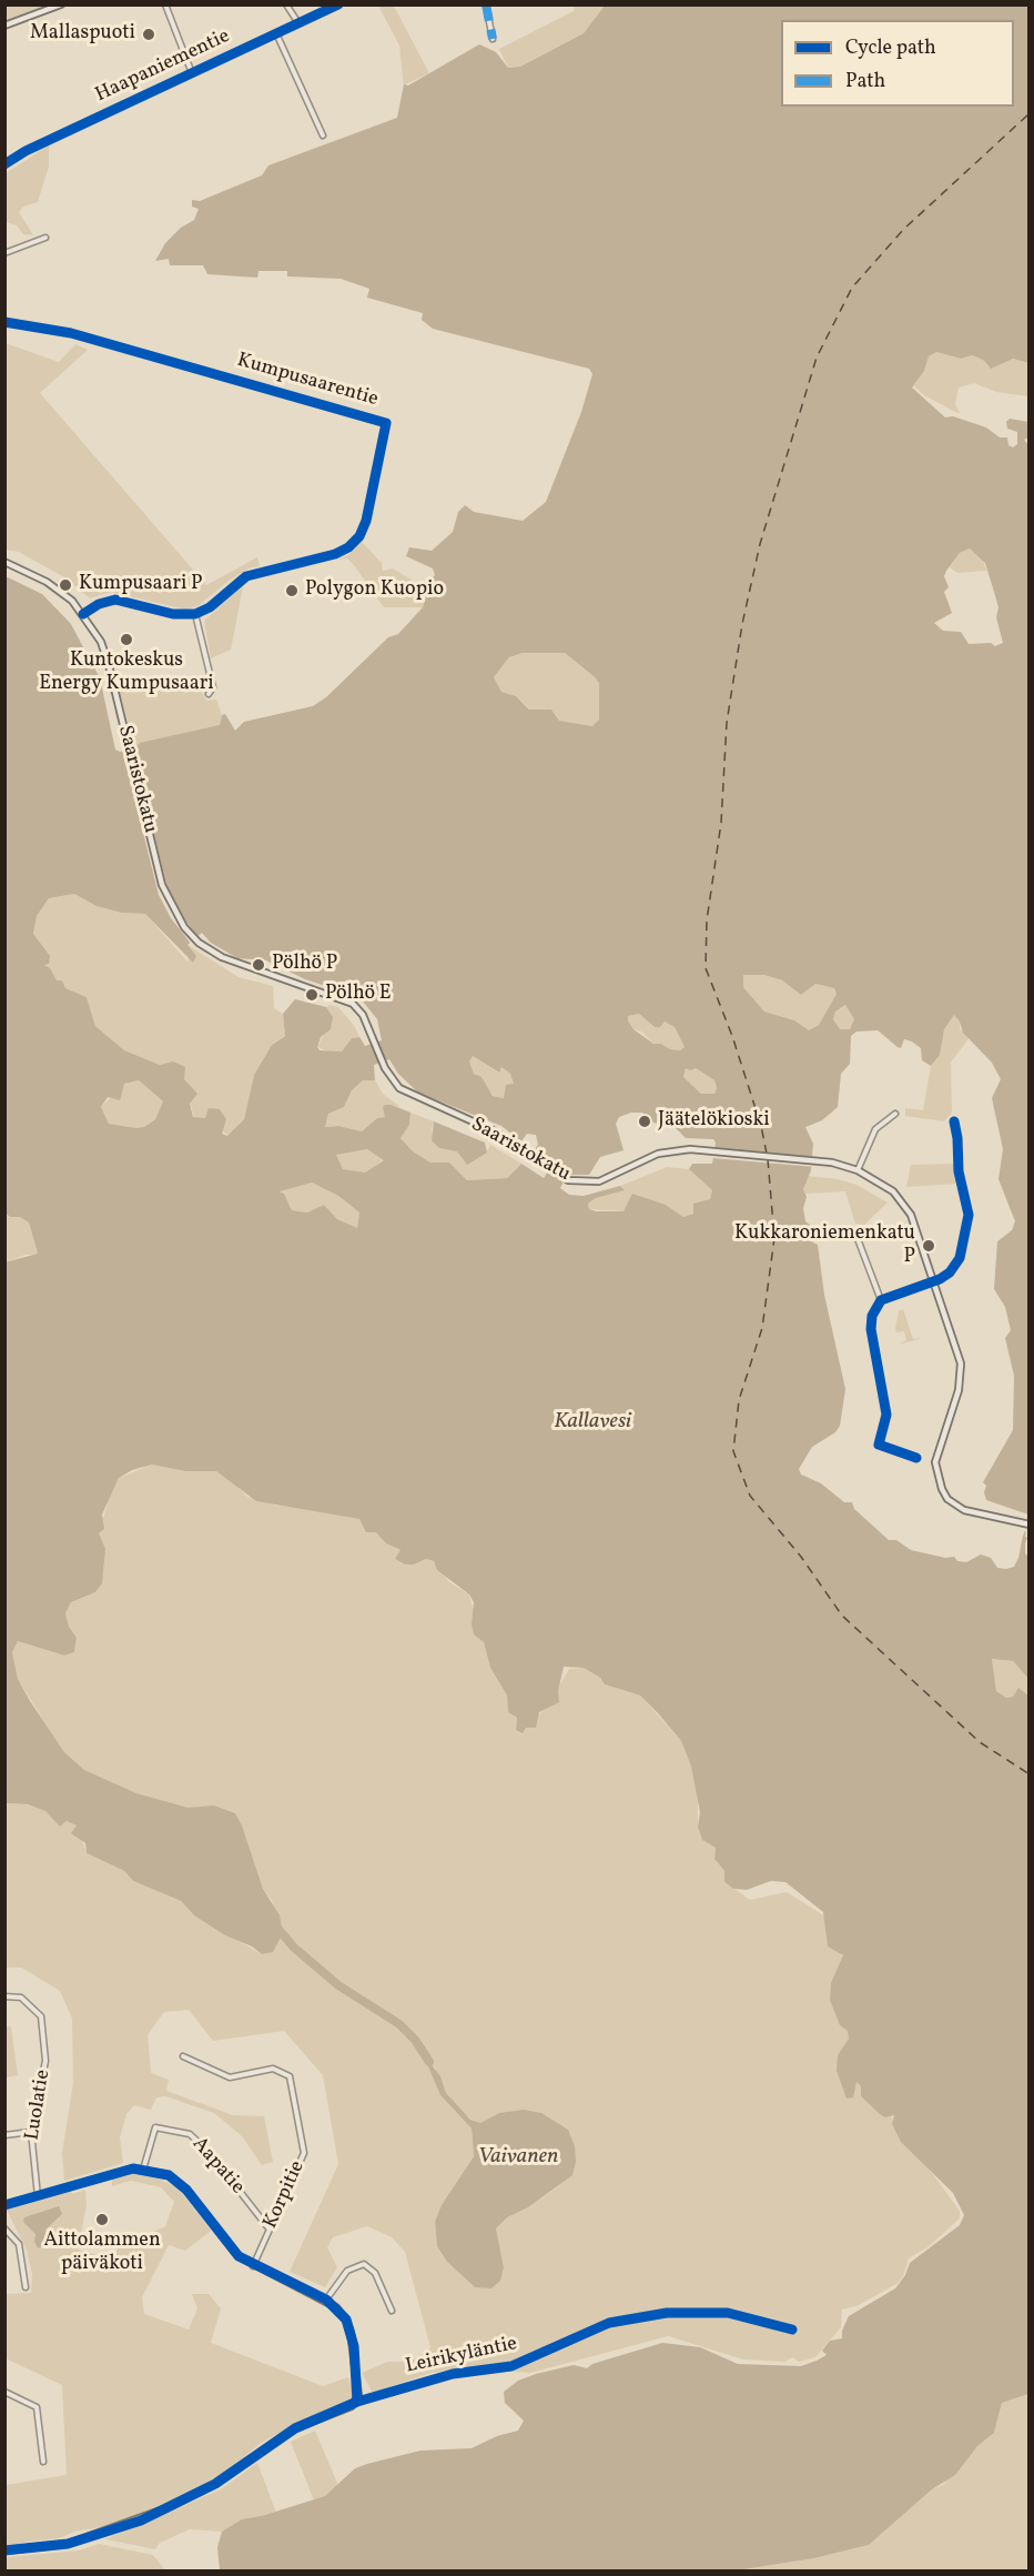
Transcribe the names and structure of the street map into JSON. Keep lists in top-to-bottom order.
{
  "streets": {
    "main road": ["Saaristokatu", "Leirikyläntie"],
    "street": [
      "Haapaniementie",
      "Kumpusaarentie",
      "Luolatie",
      "Aapatie",
      "Korpitie"
    ]
  },
  "crossings": [
    ["Aapatie", "Korpitie"]
  ],
  "water": ["Kallavesi", "Vaivanen"],
  "places": [
    "Mallaspuoti",
    "Kumpusaari P",
    "Polygon Kuopio",
    "Kuntokeskus Energy Kumpusaari",
    "Pölhö P",
    "Pölhö E",
    "Jäätelökioski",
    "Kukkaroniemenkatu P",
    "Aittolammen päiväkoti"
  ],
  "legend": ["Cycle path", "Path"]
}
